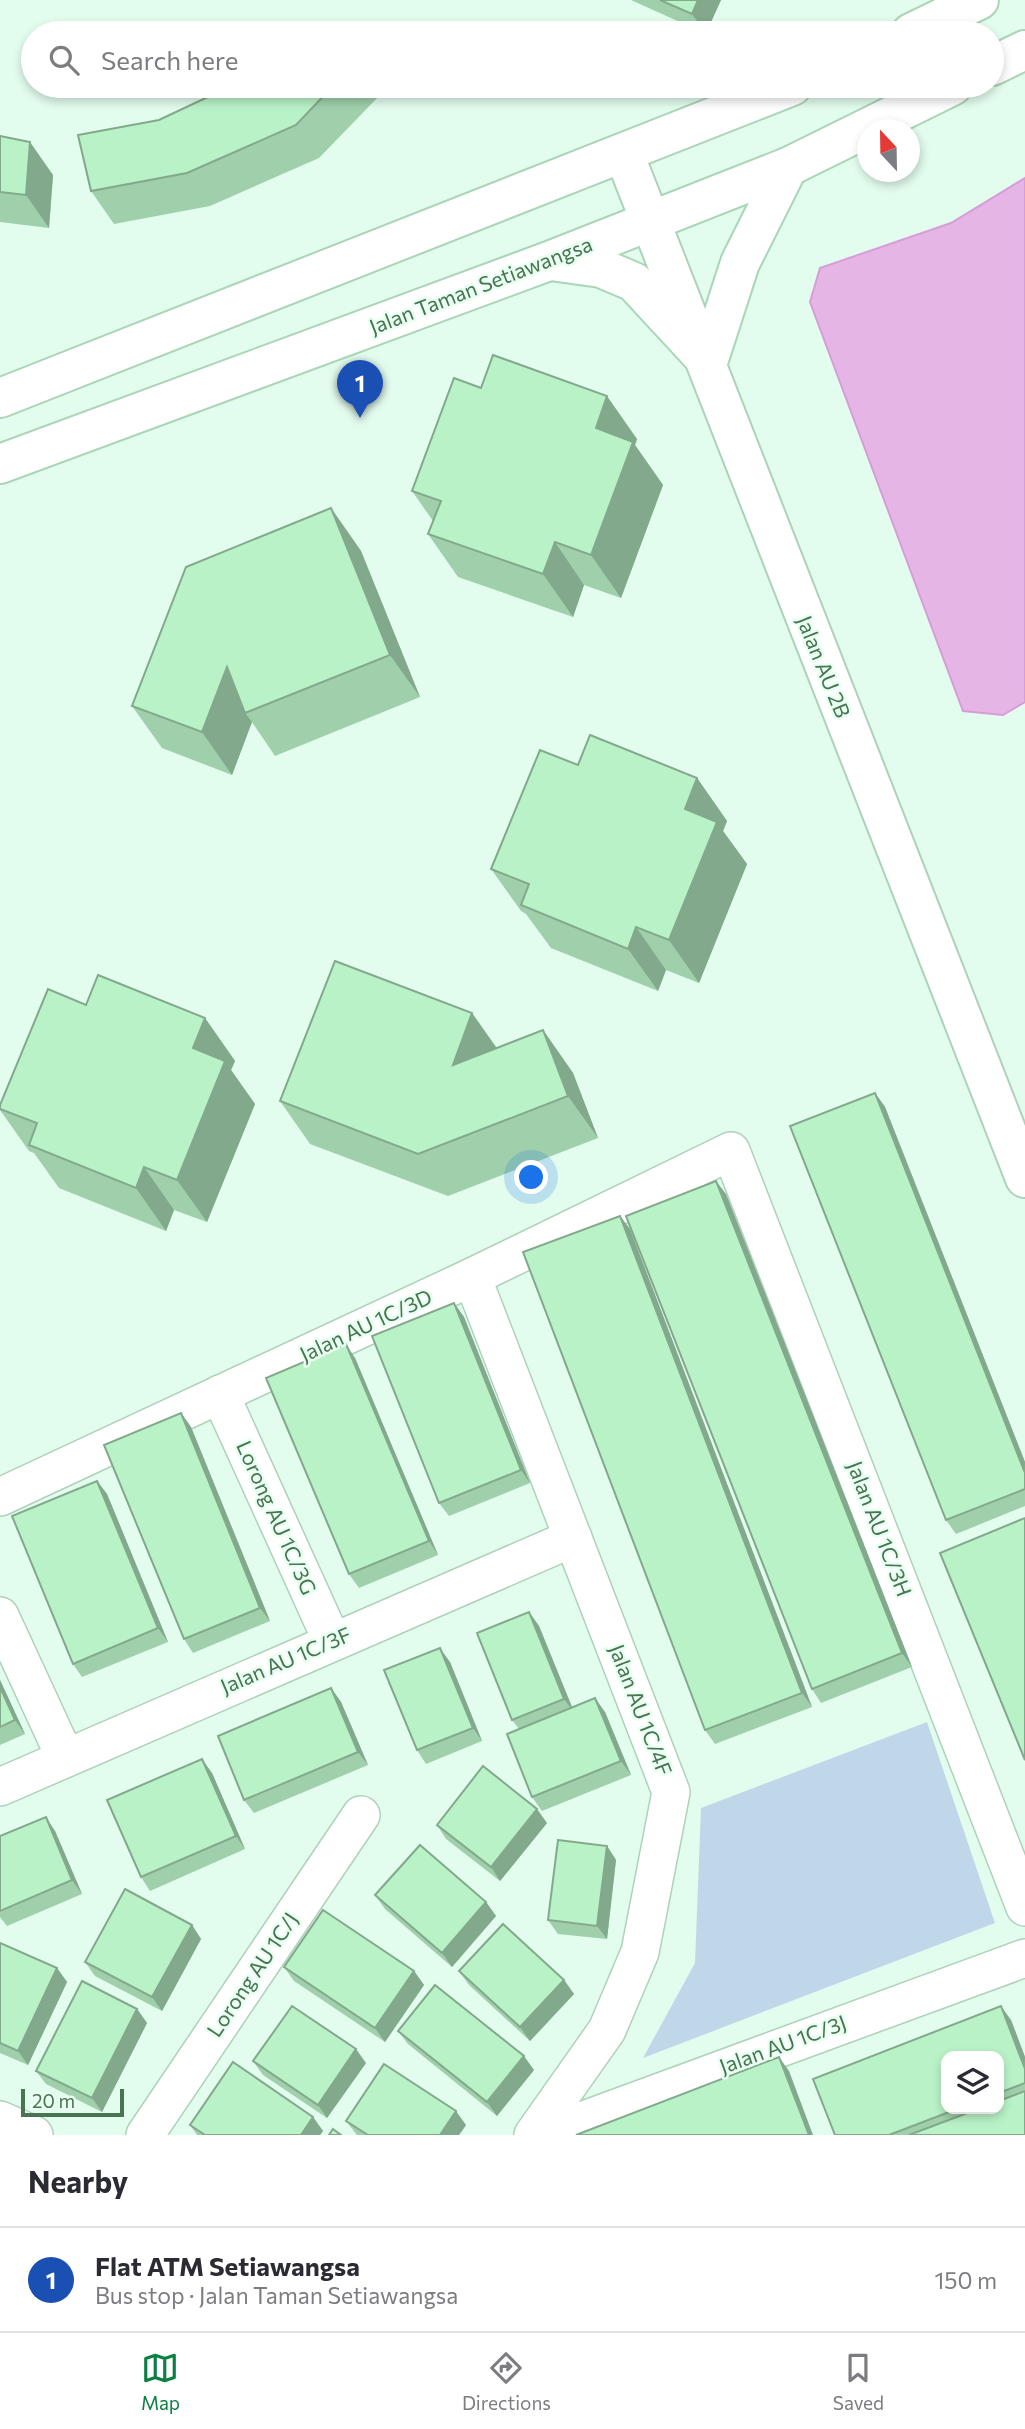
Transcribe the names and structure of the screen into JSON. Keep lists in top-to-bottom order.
{
  "streets": {
    "main road": ["Jalan Taman Setiawangsa", "Jalan AU 2B"],
    "street": [
      "Jalan AU 1C/3D",
      "Lorong AU 1C/3G",
      "Jalan AU 1C/3H",
      "Jalan AU 1C/3F",
      "Jalan AU 1C/4F",
      "Lorong AU 1C/J",
      "Jalan AU 1C/3J"
    ]
  },
  "crossings": [
    ["Jalan Taman Setiawangsa", "Jalan AU 2B"],
    ["Jalan AU 1C/3D", "Lorong AU 1C/3G"],
    ["Jalan AU 1C/3D", "Jalan AU 1C/3H"],
    ["Jalan AU 1C/3D", "Jalan AU 1C/4F"],
    ["Lorong AU 1C/3G", "Jalan AU 1C/3F"],
    ["Jalan AU 1C/3F", "Jalan AU 1C/4F"]
  ],
  "scale_bar": "20 m",
  "north": "top",
  "page": {
    "search": "Search here",
    "pins": "1",
    "scale": "20 m",
    "heading": "Nearby",
    "list": [
      {
        "mark": "1",
        "name": "Flat ATM Setiawangsa",
        "note": "Bus stop · Jalan Taman Setiawangsa",
        "value": "150 m"
      }
    ],
    "nav": ["Map", "Directions", "Saved"]
  }
}
